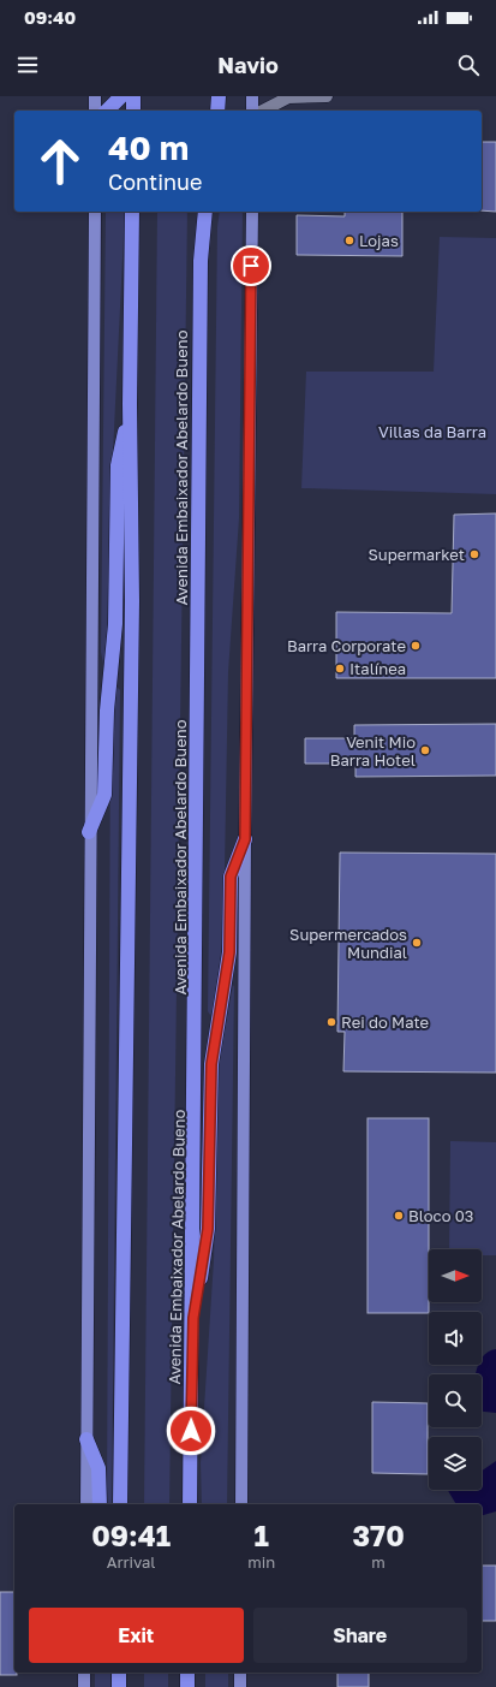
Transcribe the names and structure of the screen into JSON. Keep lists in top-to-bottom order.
{
  "streets": {
    "highway": ["Avenida Embaixador Abelardo Bueno"]
  },
  "parks": ["Villas da Barra"],
  "places": [
    "Lojas",
    "Supermarket",
    "Barra Corporate",
    "Italínea",
    "Venit Mio Barra Hotel",
    "Supermercados Mundial",
    "Rei do Mate",
    "Bloco 03"
  ],
  "north": "right",
  "page": {
    "status": "09:40",
    "header": "Navio",
    "turn": ["40 m", "Continue"],
    "eta": [
      "09:41",
      "Arrival",
      "1",
      "min",
      "370",
      "m"
    ],
    "buttons": ["Exit", "Share"]
  }
}
